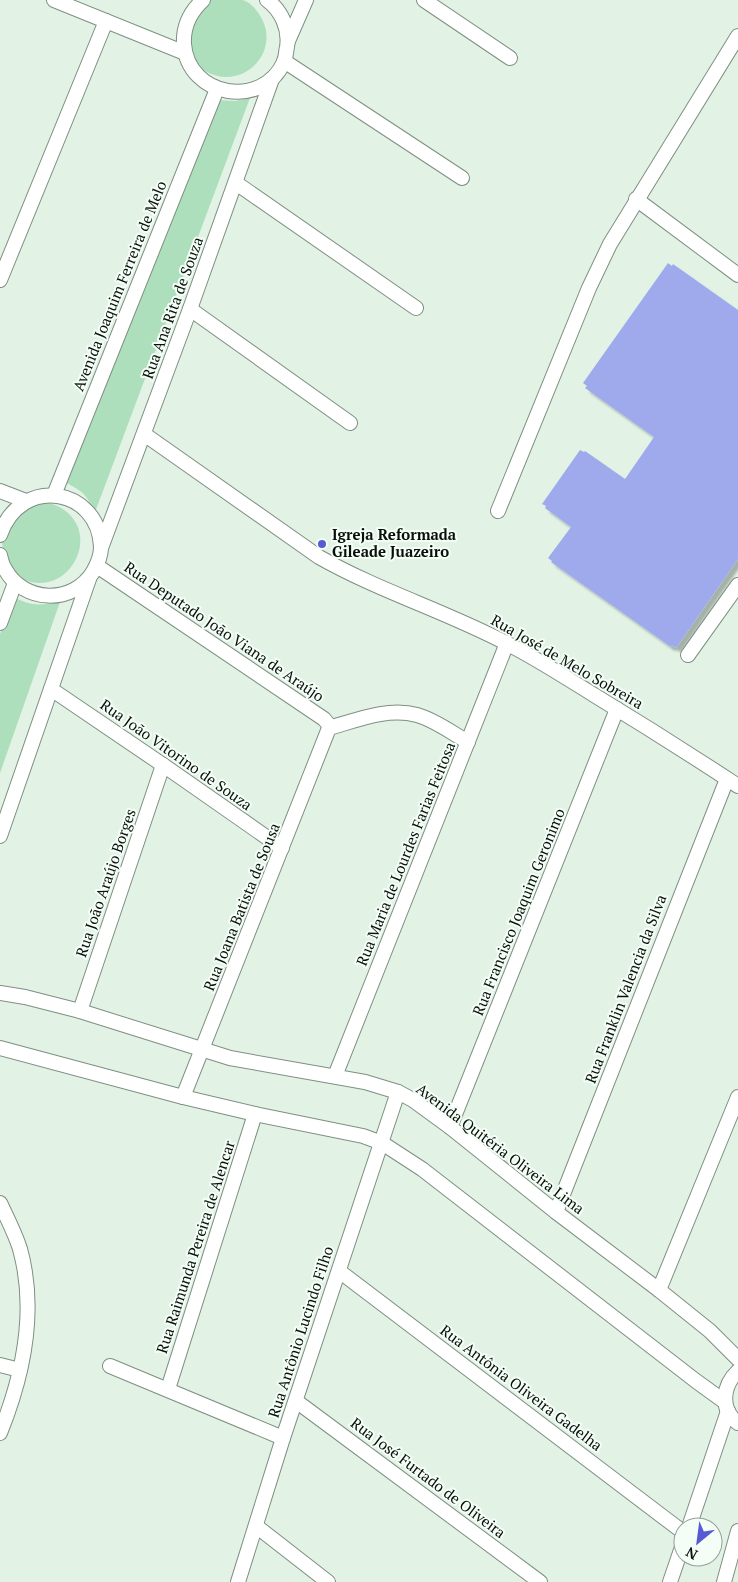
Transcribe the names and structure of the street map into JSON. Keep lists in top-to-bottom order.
{
  "streets": {
    "street": [
      "Avenida Joaquim Ferreira de Melo",
      "Rua Ana Rita de Souza",
      "Rua Deputado João Viana de Araújo",
      "Rua José de Melo Sobreira",
      "Rua João Vitorino de Souza",
      "Rua Maria de Lourdes Farias Feitosa",
      "Rua João Araújo Borges",
      "Rua Joana Batista de Sousa",
      "Rua Francisco Joaquim Geronimo",
      "Rua Franklin Valencia da Silva",
      "Avenida Quitéria Oliveira Lima",
      "Rua Raimunda Pereira de Alencar",
      "Rua Antônio Lucindo Filho",
      "Rua Antônia Oliveira Gadelha",
      "Rua José Furtado de Oliveira"
    ]
  },
  "crossings": [
    ["Rua Ana Rita de Souza", "Rua Deputado João Viana de Araújo"],
    ["Rua Ana Rita de Souza", "Rua José de Melo Sobreira"],
    ["Rua Deputado João Viana de Araújo", "Rua Joana Batista de Sousa"],
    ["Rua José de Melo Sobreira", "Rua Maria de Lourdes Farias Feitosa"],
    ["Rua José de Melo Sobreira", "Rua Francisco Joaquim Geronimo"],
    ["Rua José de Melo Sobreira", "Rua Franklin Valencia da Silva"],
    ["Rua João Vitorino de Souza", "Rua João Araújo Borges"],
    ["Rua João Vitorino de Souza", "Rua Joana Batista de Sousa"],
    ["Rua Maria de Lourdes Farias Feitosa", "Avenida Quitéria Oliveira Lima"],
    ["Rua João Araújo Borges", "Avenida Quitéria Oliveira Lima"],
    ["Rua Joana Batista de Sousa", "Avenida Quitéria Oliveira Lima"],
    ["Rua Francisco Joaquim Geronimo", "Avenida Quitéria Oliveira Lima"],
    ["Rua Franklin Valencia da Silva", "Avenida Quitéria Oliveira Lima"],
    ["Avenida Quitéria Oliveira Lima", "Rua Antônio Lucindo Filho"],
    ["Rua Antônio Lucindo Filho", "Rua Antônia Oliveira Gadelha"],
    ["Rua Antônio Lucindo Filho", "Rua José Furtado de Oliveira"]
  ],
  "places": ["Igreja Reformada Gileade Juazeiro"],
  "north": "bottom left"
}
